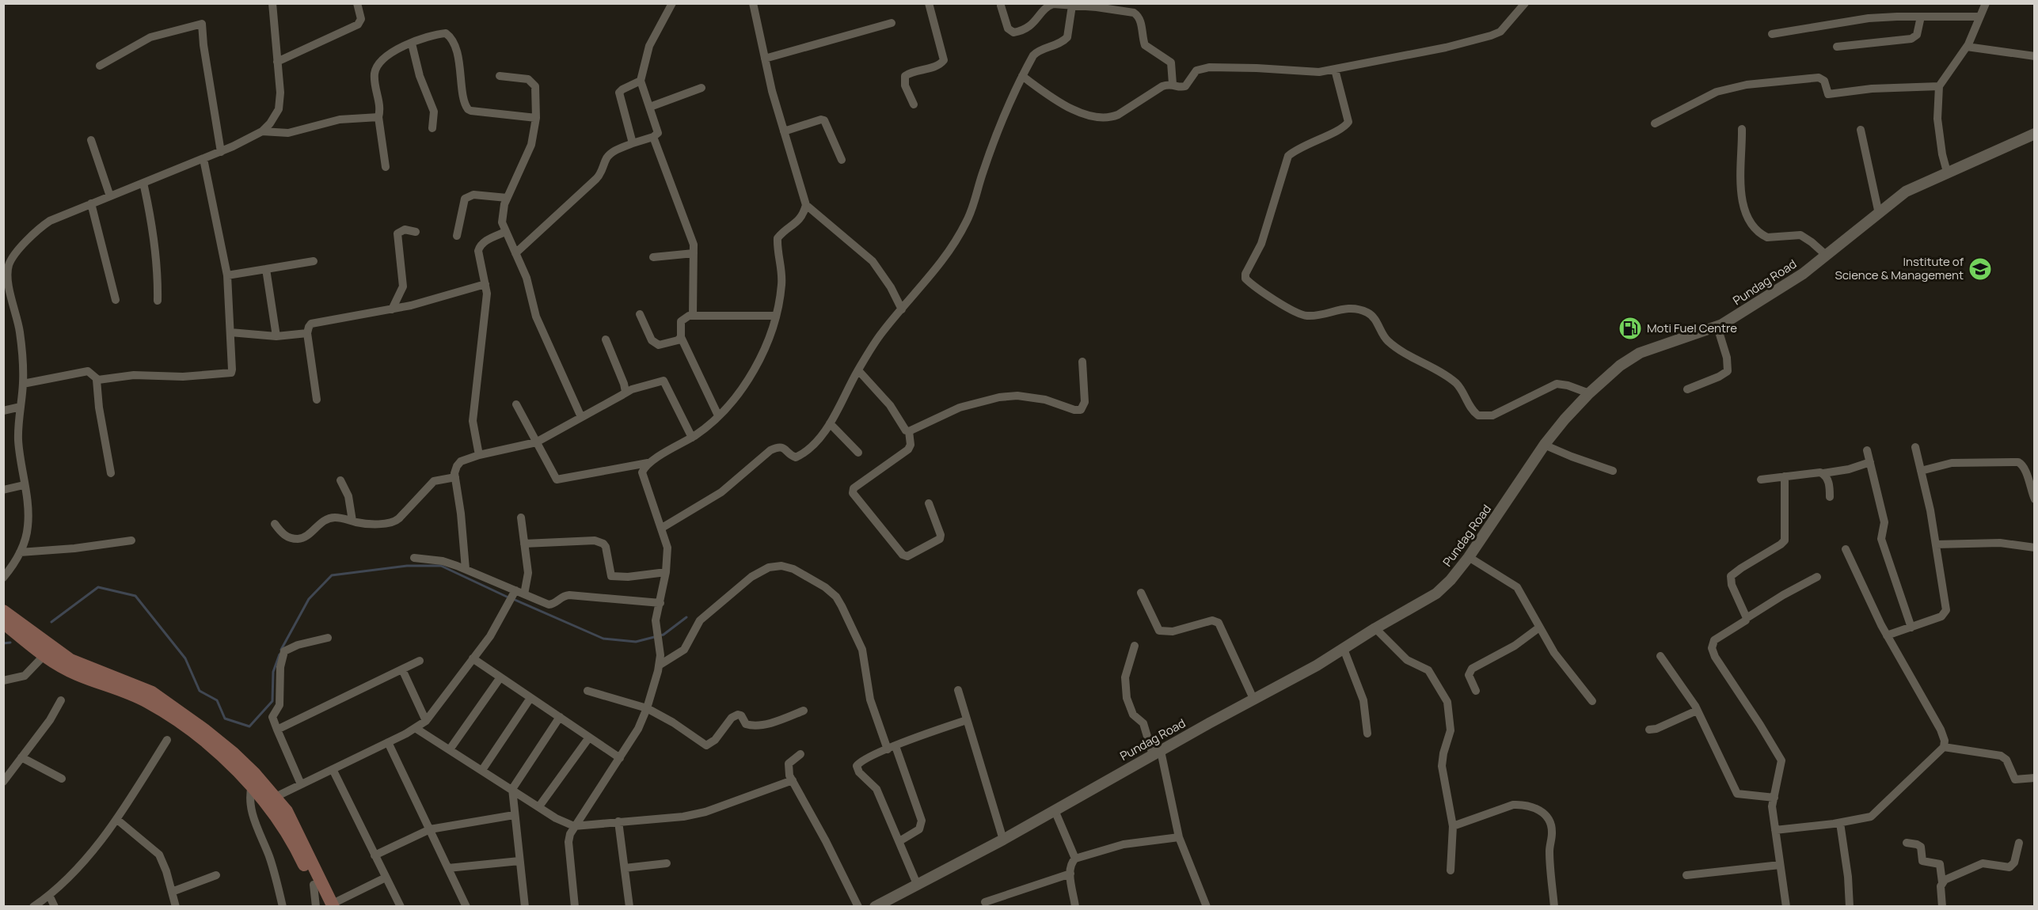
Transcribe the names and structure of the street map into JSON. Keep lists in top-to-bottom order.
{
  "streets": {
    "street": ["Pundag Road"]
  },
  "places": {
    "school or university": ["Institute of Science & Management"],
    "fuel station": ["Moti Fuel Centre"]
  }
}
